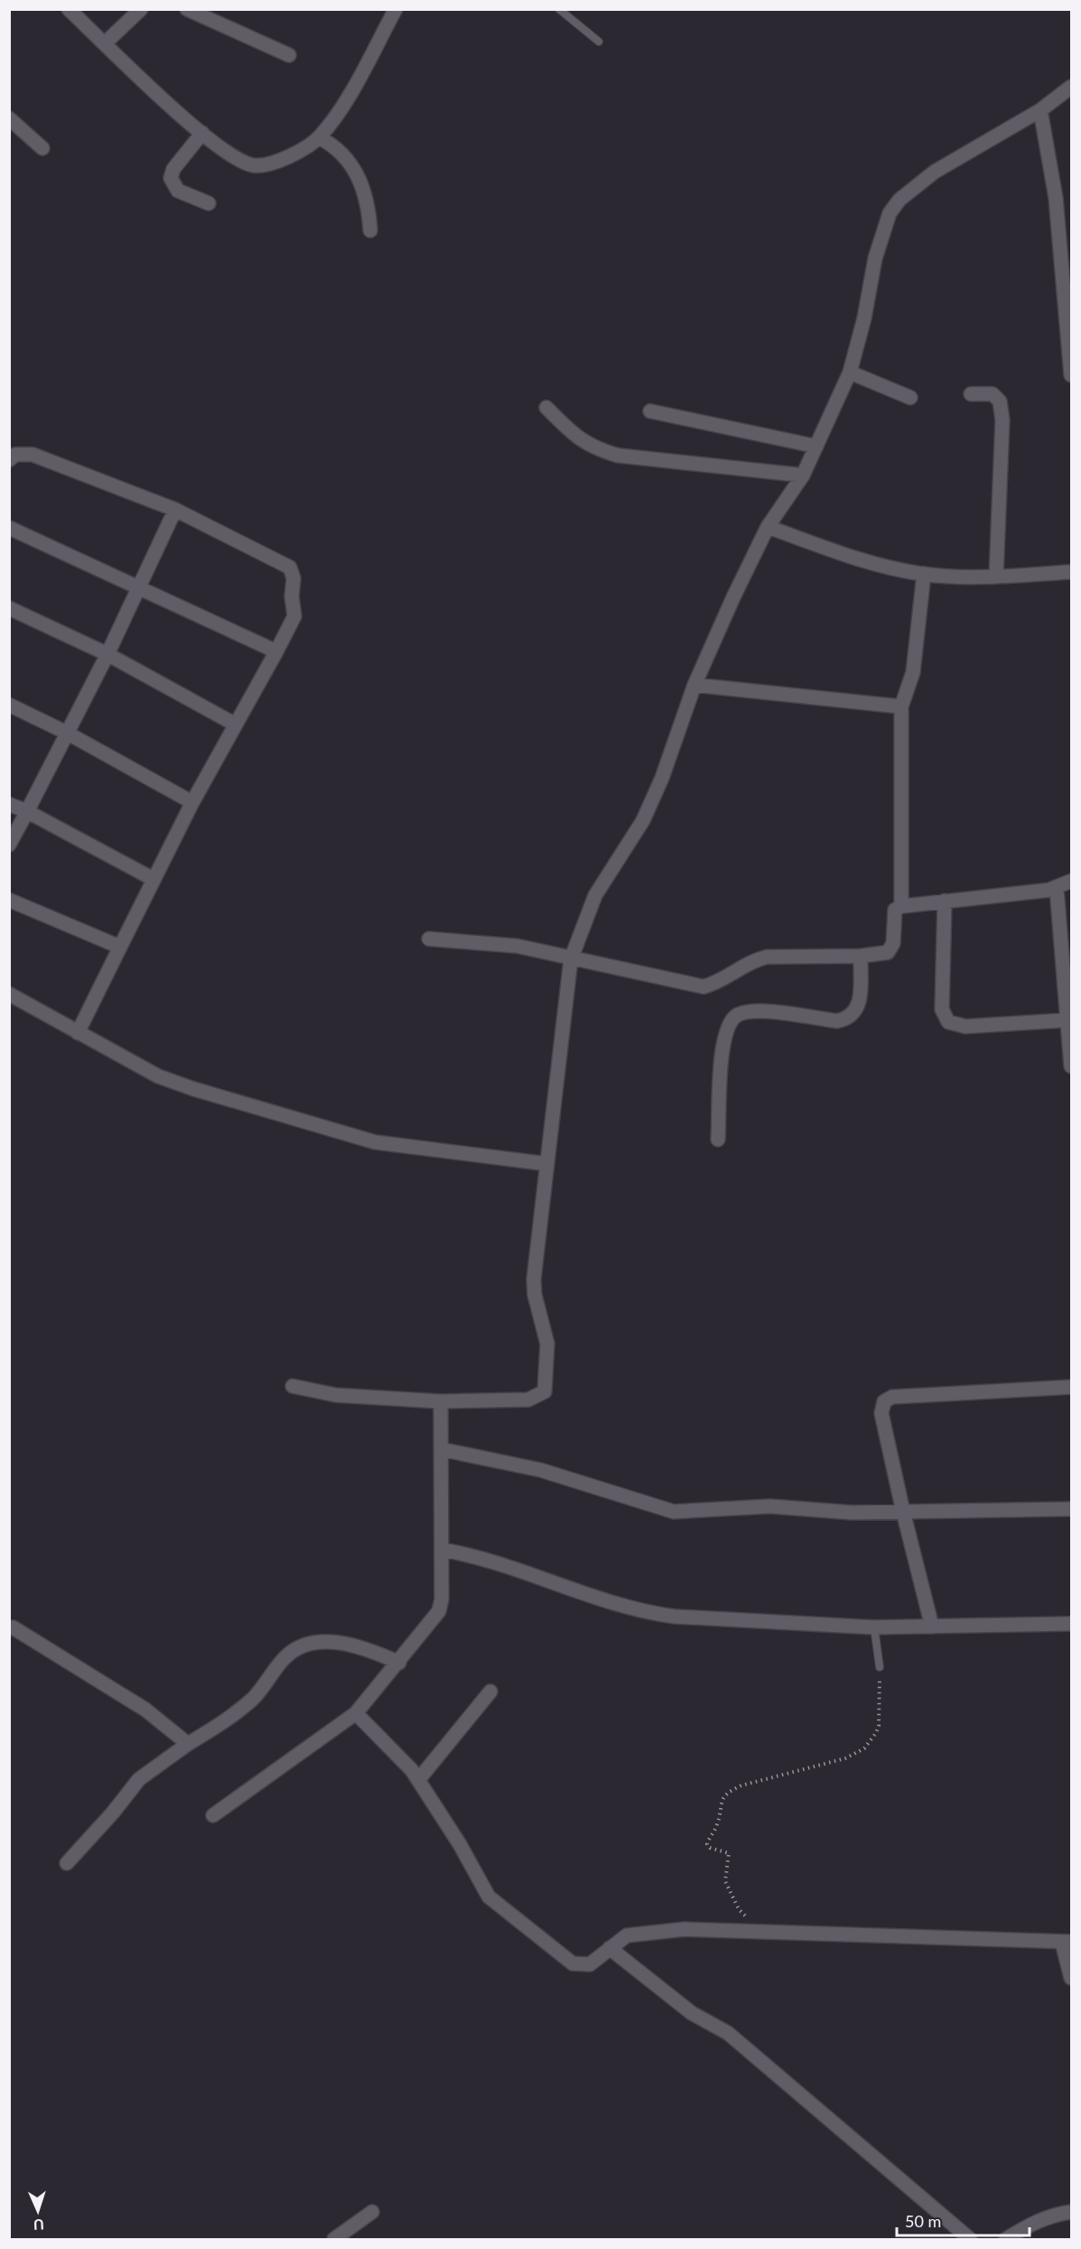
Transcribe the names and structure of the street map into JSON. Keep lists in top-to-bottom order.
{
  "scale_bar": "50 m",
  "north": "bottom"
}
